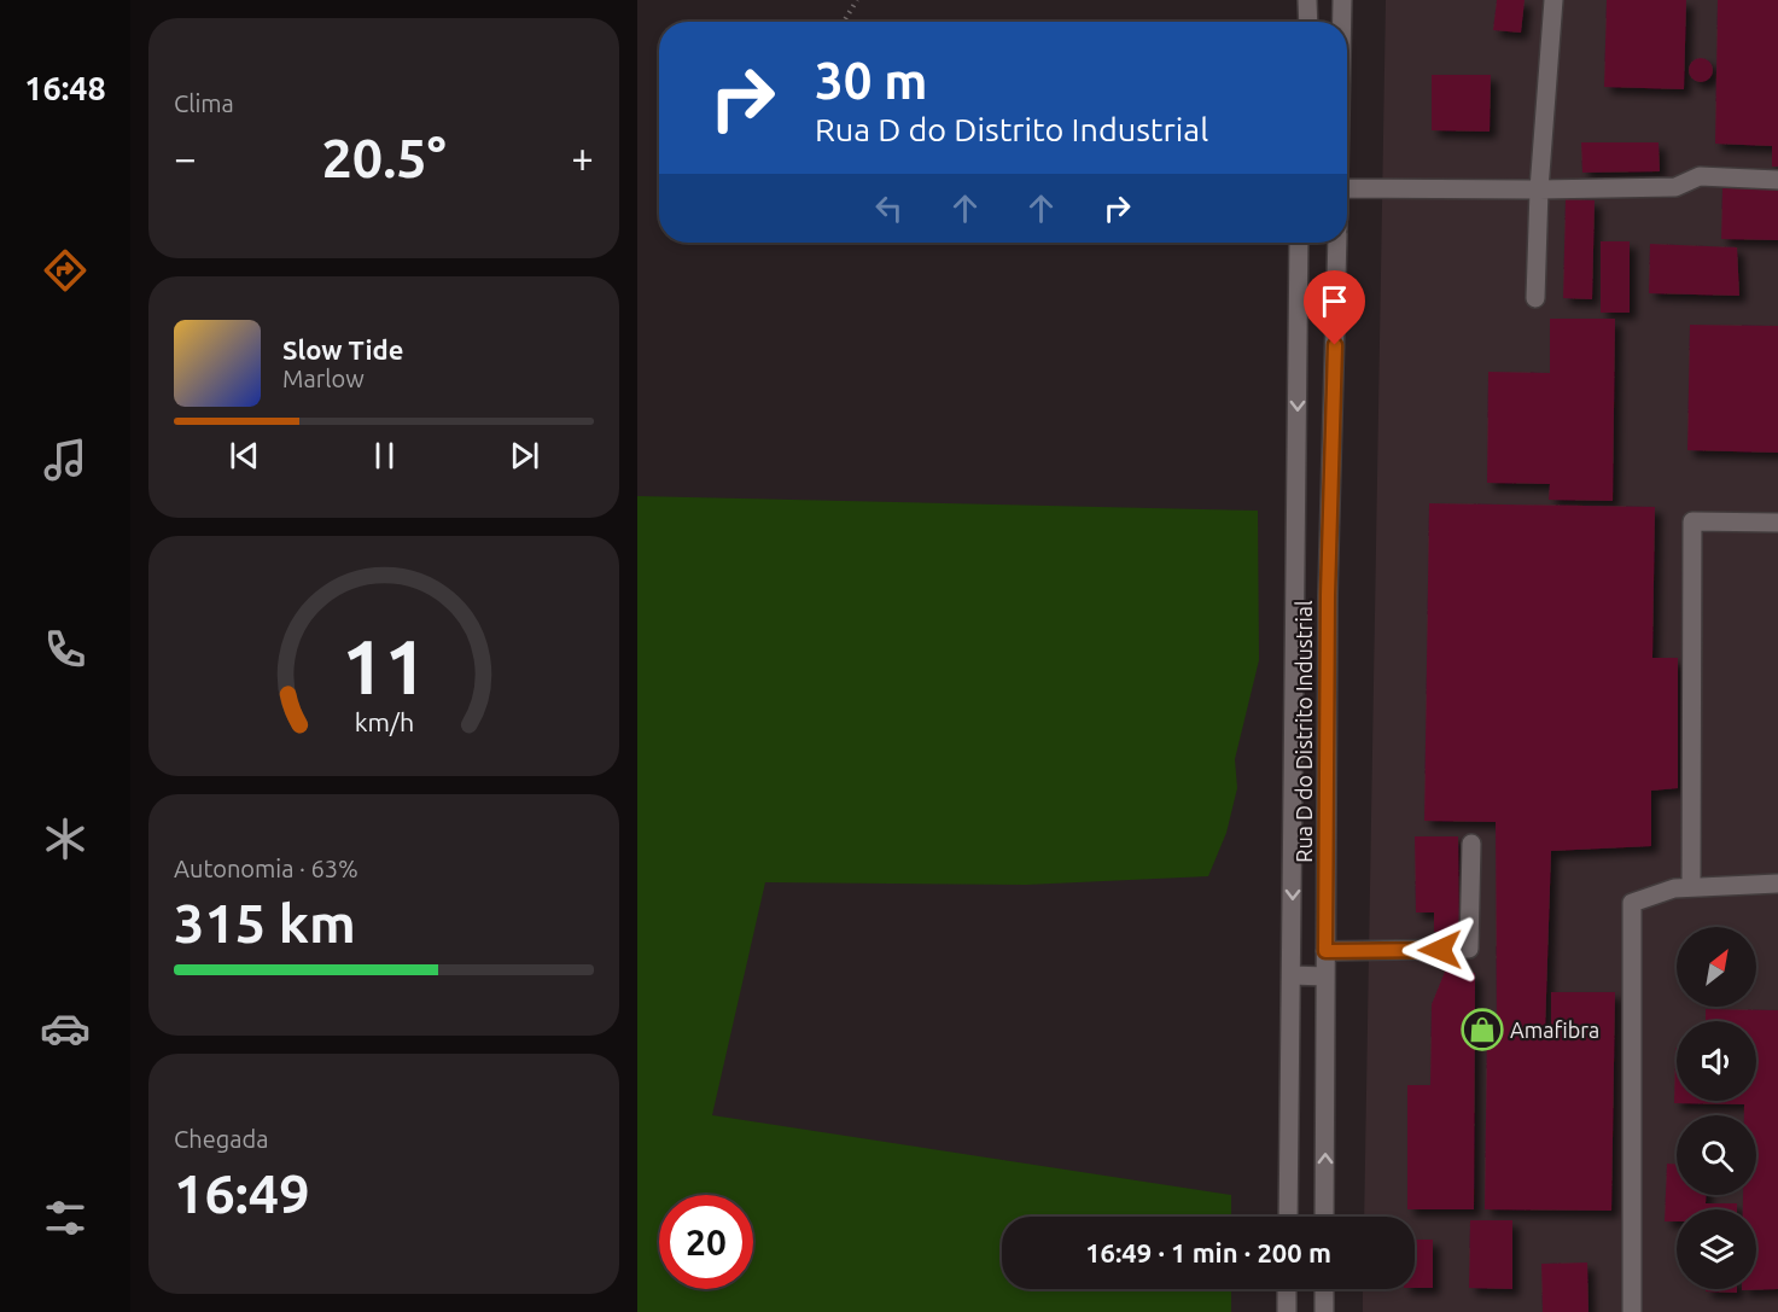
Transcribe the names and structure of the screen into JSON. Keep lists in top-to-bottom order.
{
  "streets": {
    "street": ["Rua D do Distrito Industrial"]
  },
  "places": {
    "shop": ["Amafibra"]
  },
  "north": "top right",
  "page": {
    "tabs": "16:48",
    "tile": [
      "Clima",
      ["Autonomia · 63%", "315 km"],
      ["Chegada", "16:49"]
    ],
    "turn": ["30 m", "Rua D do Distrito Industrial"],
    "heat": ["−", "20.5°", "+"],
    "song": ["Slow Tide", "Marlow"],
    "limit": "20",
    "trip": "16:49 · 1 min · 200 m",
    "gauge": ["11", "km/h"]
  }
}
